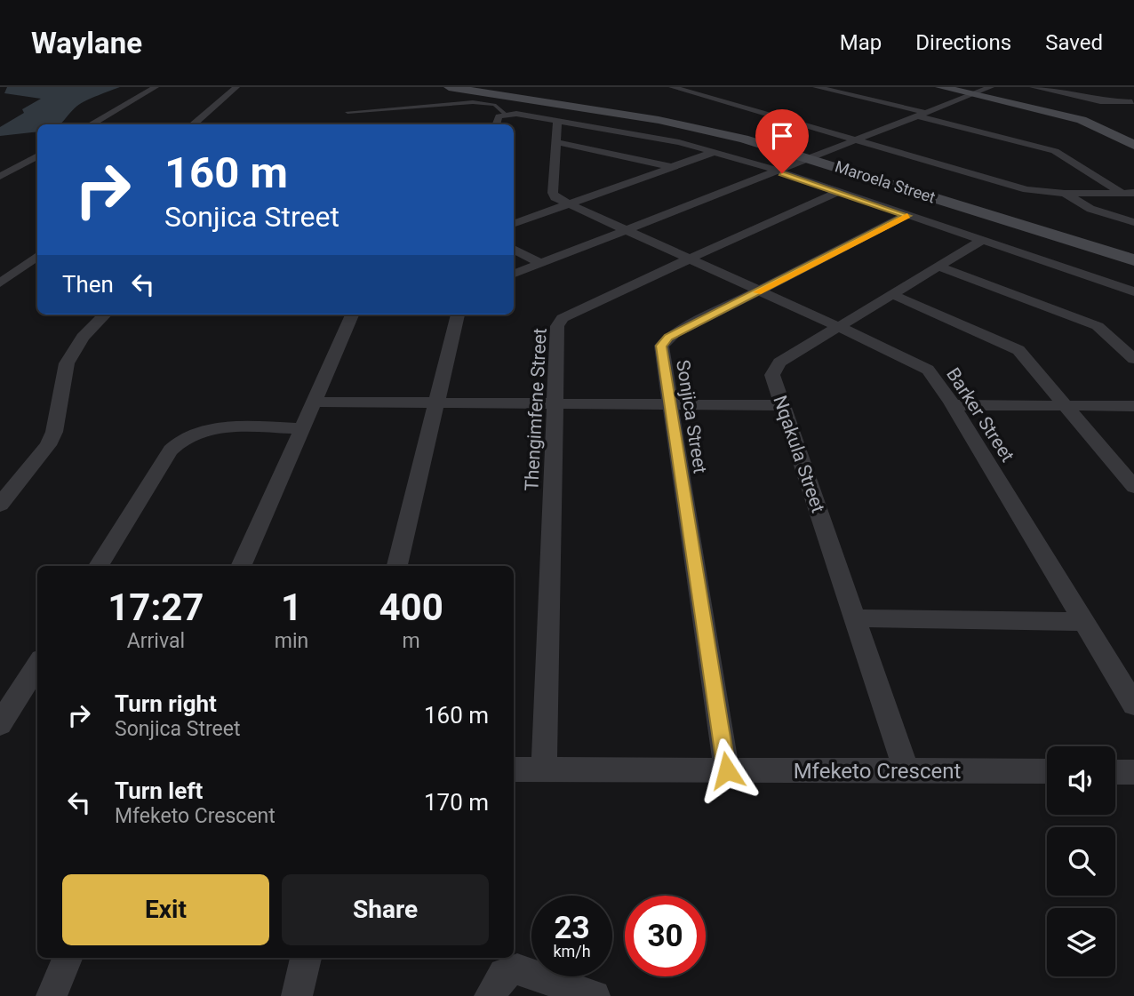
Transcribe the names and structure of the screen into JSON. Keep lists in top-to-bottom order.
{
  "streets": {
    "street": [
      "Maroela Street",
      "Thengimfene Street",
      "Barker Street",
      "Sonjica Street",
      "Nqakula Street",
      "Mfeketo Crescent"
    ]
  },
  "crossings": [
    ["Thengimfene Street", "Barker Street"],
    ["Thengimfene Street", "Mfeketo Crescent"],
    ["Barker Street", "Sonjica Street"],
    ["Barker Street", "Nqakula Street"],
    ["Sonjica Street", "Mfeketo Crescent"],
    ["Nqakula Street", "Mfeketo Crescent"]
  ],
  "page": {
    "header": "Waylane",
    "nav": ["Map", "Directions", "Saved"],
    "turn": ["160 m", "Sonjica Street"],
    "then": "Then",
    "eta": [
      "17:27",
      "Arrival",
      "1",
      "min",
      "400",
      "m"
    ],
    "list": [
      {
        "name": "Turn right",
        "note": "Sonjica Street",
        "value": "160 m"
      },
      {
        "name": "Turn left",
        "note": "Mfeketo Crescent",
        "value": "170 m"
      }
    ],
    "buttons": ["Exit", "Share"],
    "speed": "23 km/h",
    "limit": "30"
  }
}
